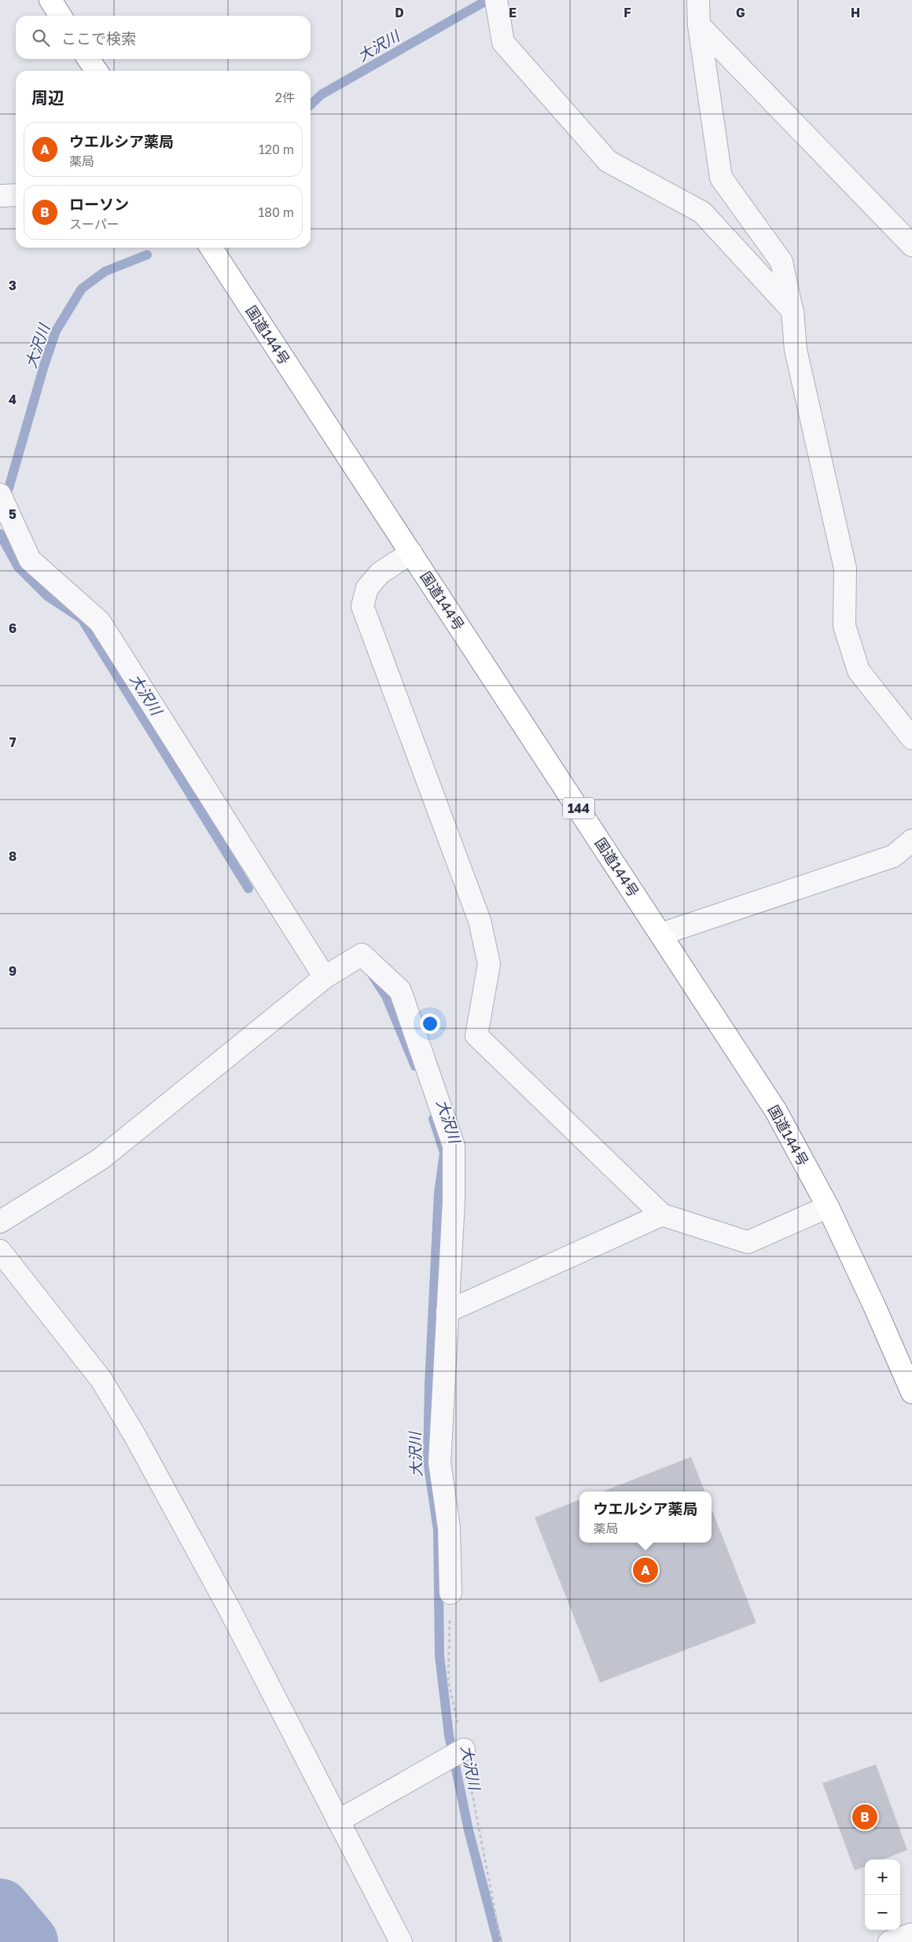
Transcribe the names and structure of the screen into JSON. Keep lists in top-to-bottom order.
{
  "streets": {
    "highway": ["国道144号", "144"]
  },
  "water": ["大沢川"],
  "page": {
    "search": "ここで検索",
    "heading": ["周辺", "2件"],
    "list": [
      {
        "mark": "A",
        "name": "ウエルシア薬局",
        "note": "薬局",
        "value": "120 m"
      },
      {
        "mark": "B",
        "name": "ローソン",
        "note": "スーパー",
        "value": "180 m"
      }
    ],
    "popup": ["ウエルシア薬局", "薬局"],
    "pins": ["A", "B"],
    "map_buttons": ["+", "−"]
  },
  "grid": {
    "columns": [
      "D",
      "E",
      "F",
      "G",
      "H"
    ],
    "rows": [
      "3",
      "4",
      "5",
      "6",
      "7",
      "8",
      "9"
    ]
  }
}
